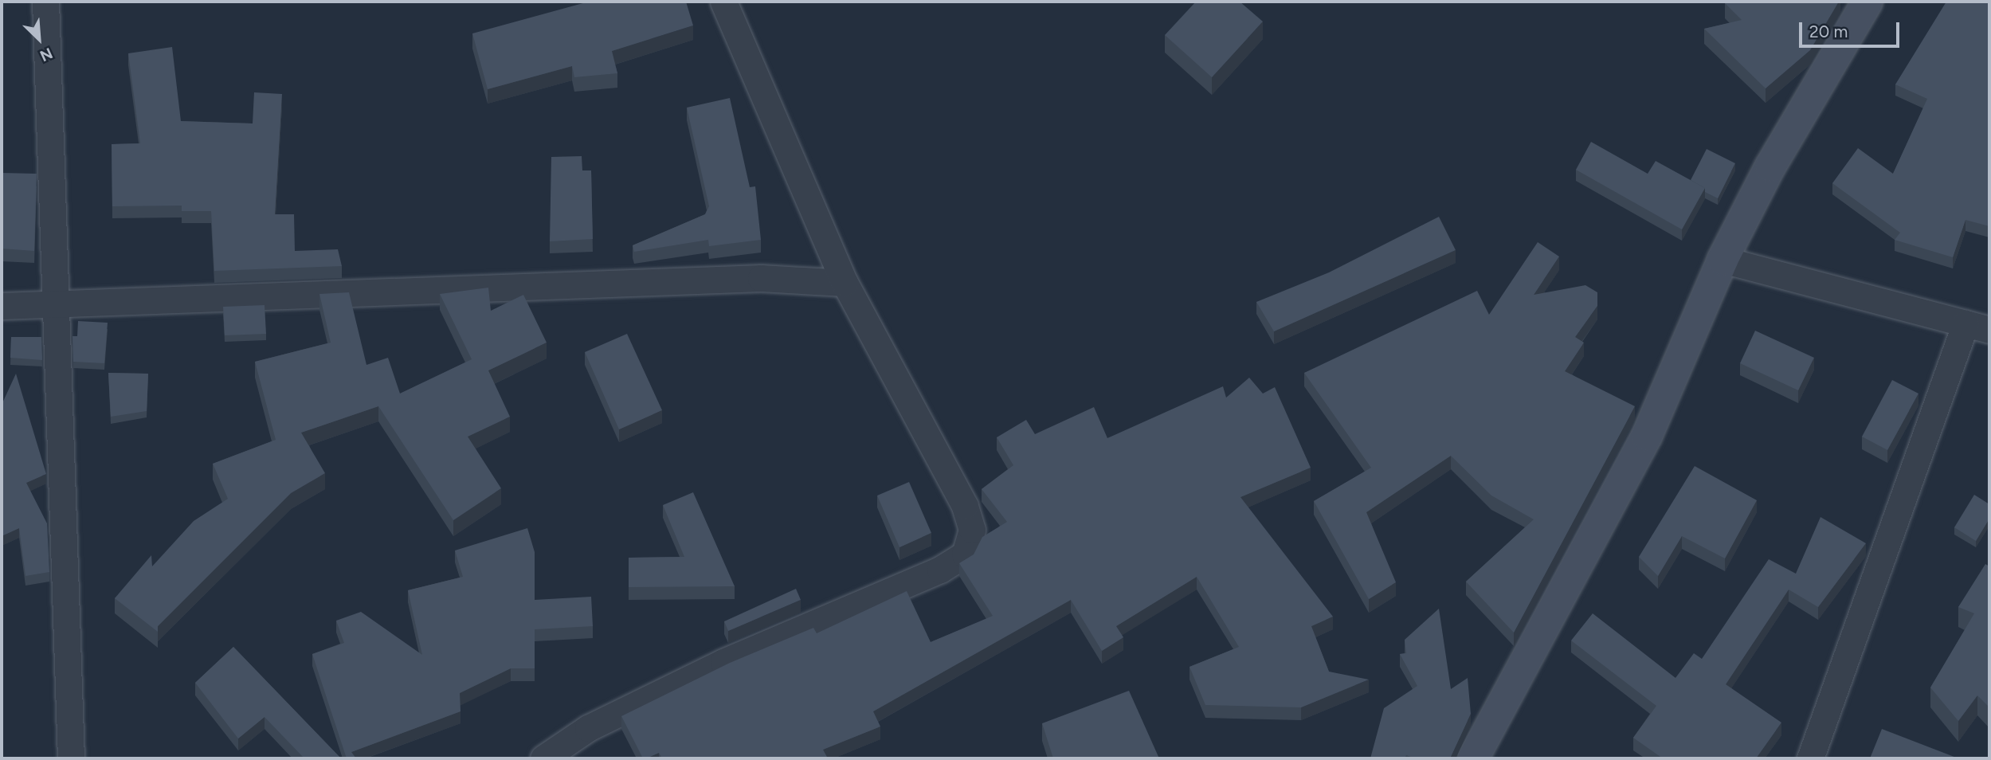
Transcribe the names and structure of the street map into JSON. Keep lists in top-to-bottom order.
{
  "scale_bar": "20 m",
  "north": "bottom right"
}
